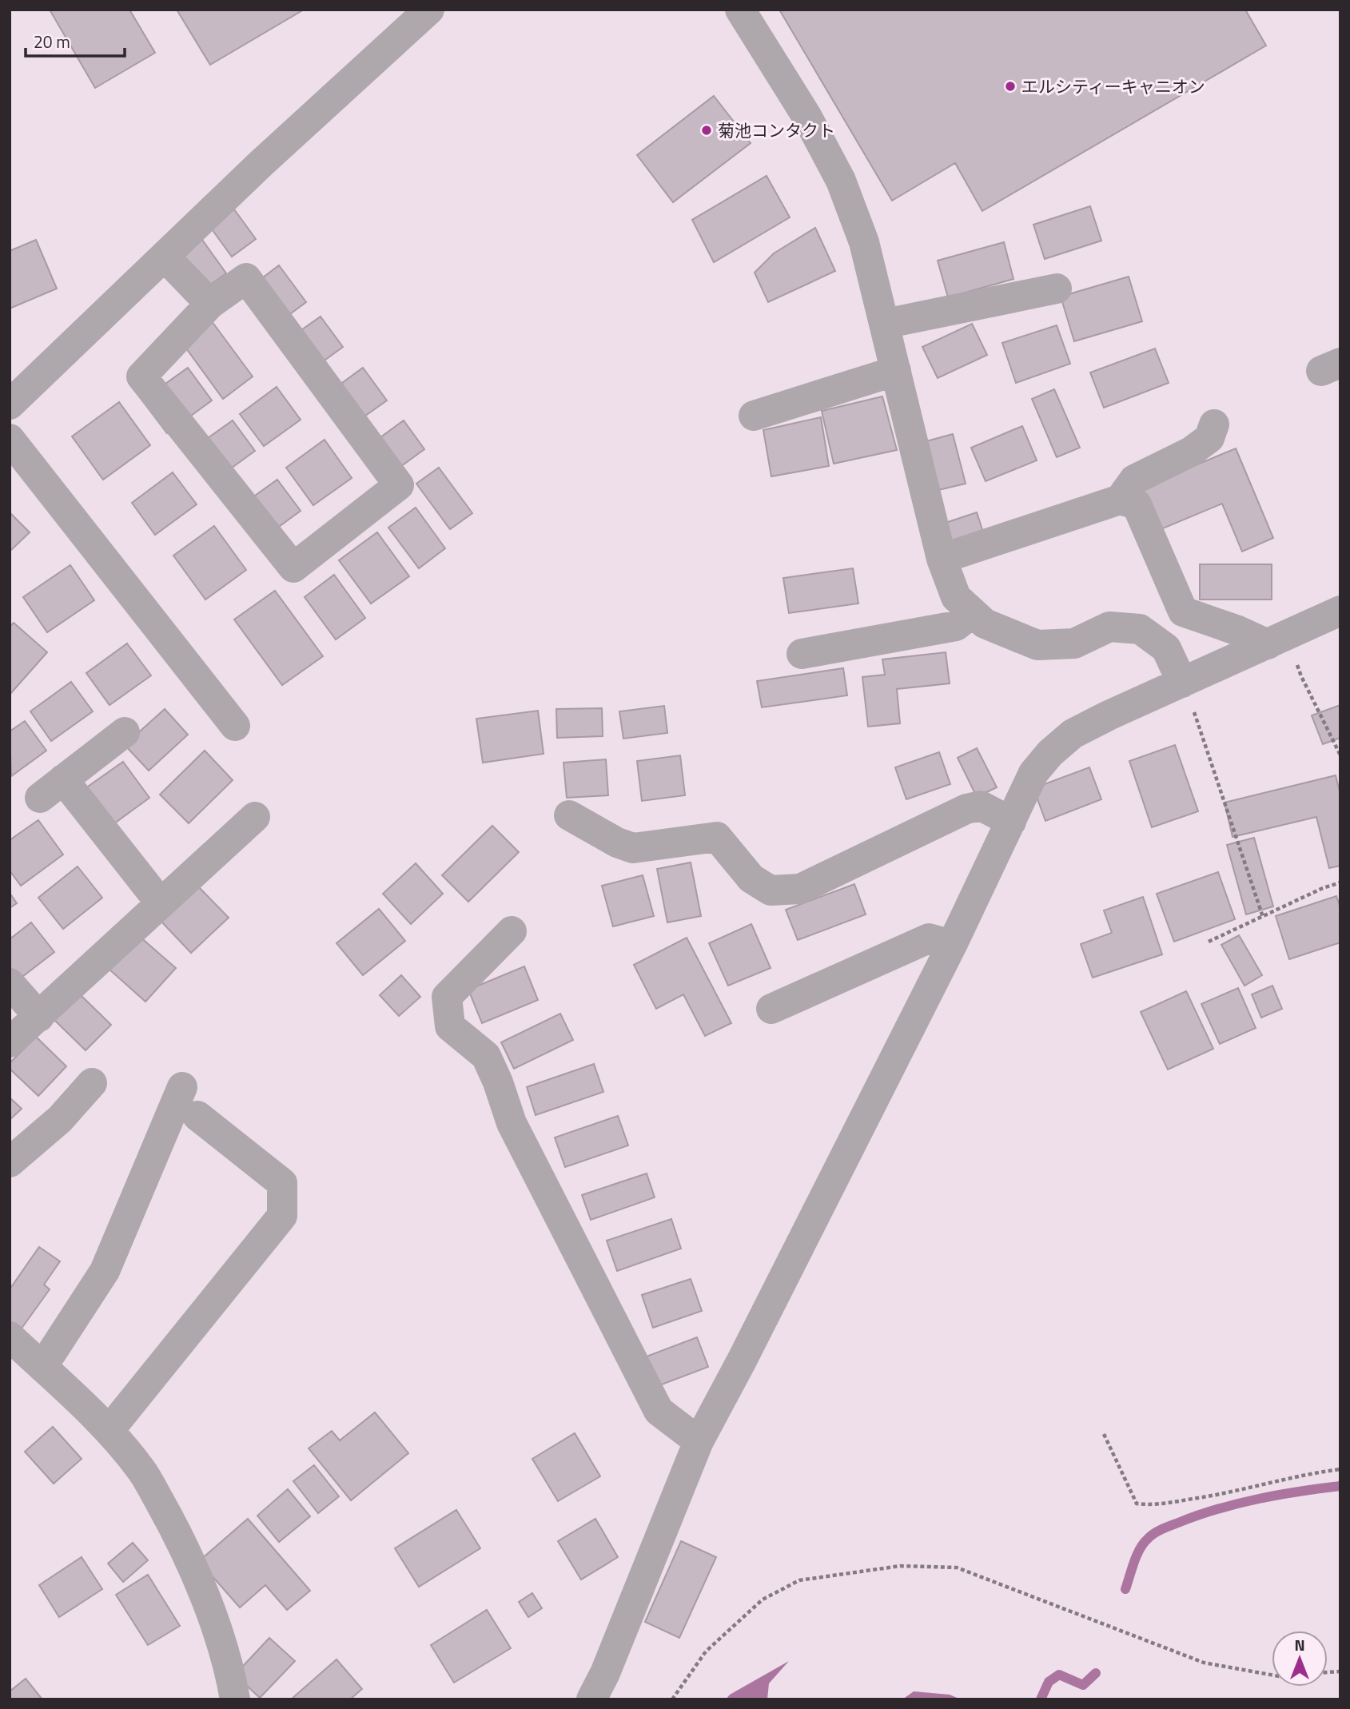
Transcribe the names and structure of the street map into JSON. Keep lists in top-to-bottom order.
{
  "places": ["エルシティーキャニオン", "菊池コンタクト"],
  "scale_bar": "20 m",
  "north": "top"
}
